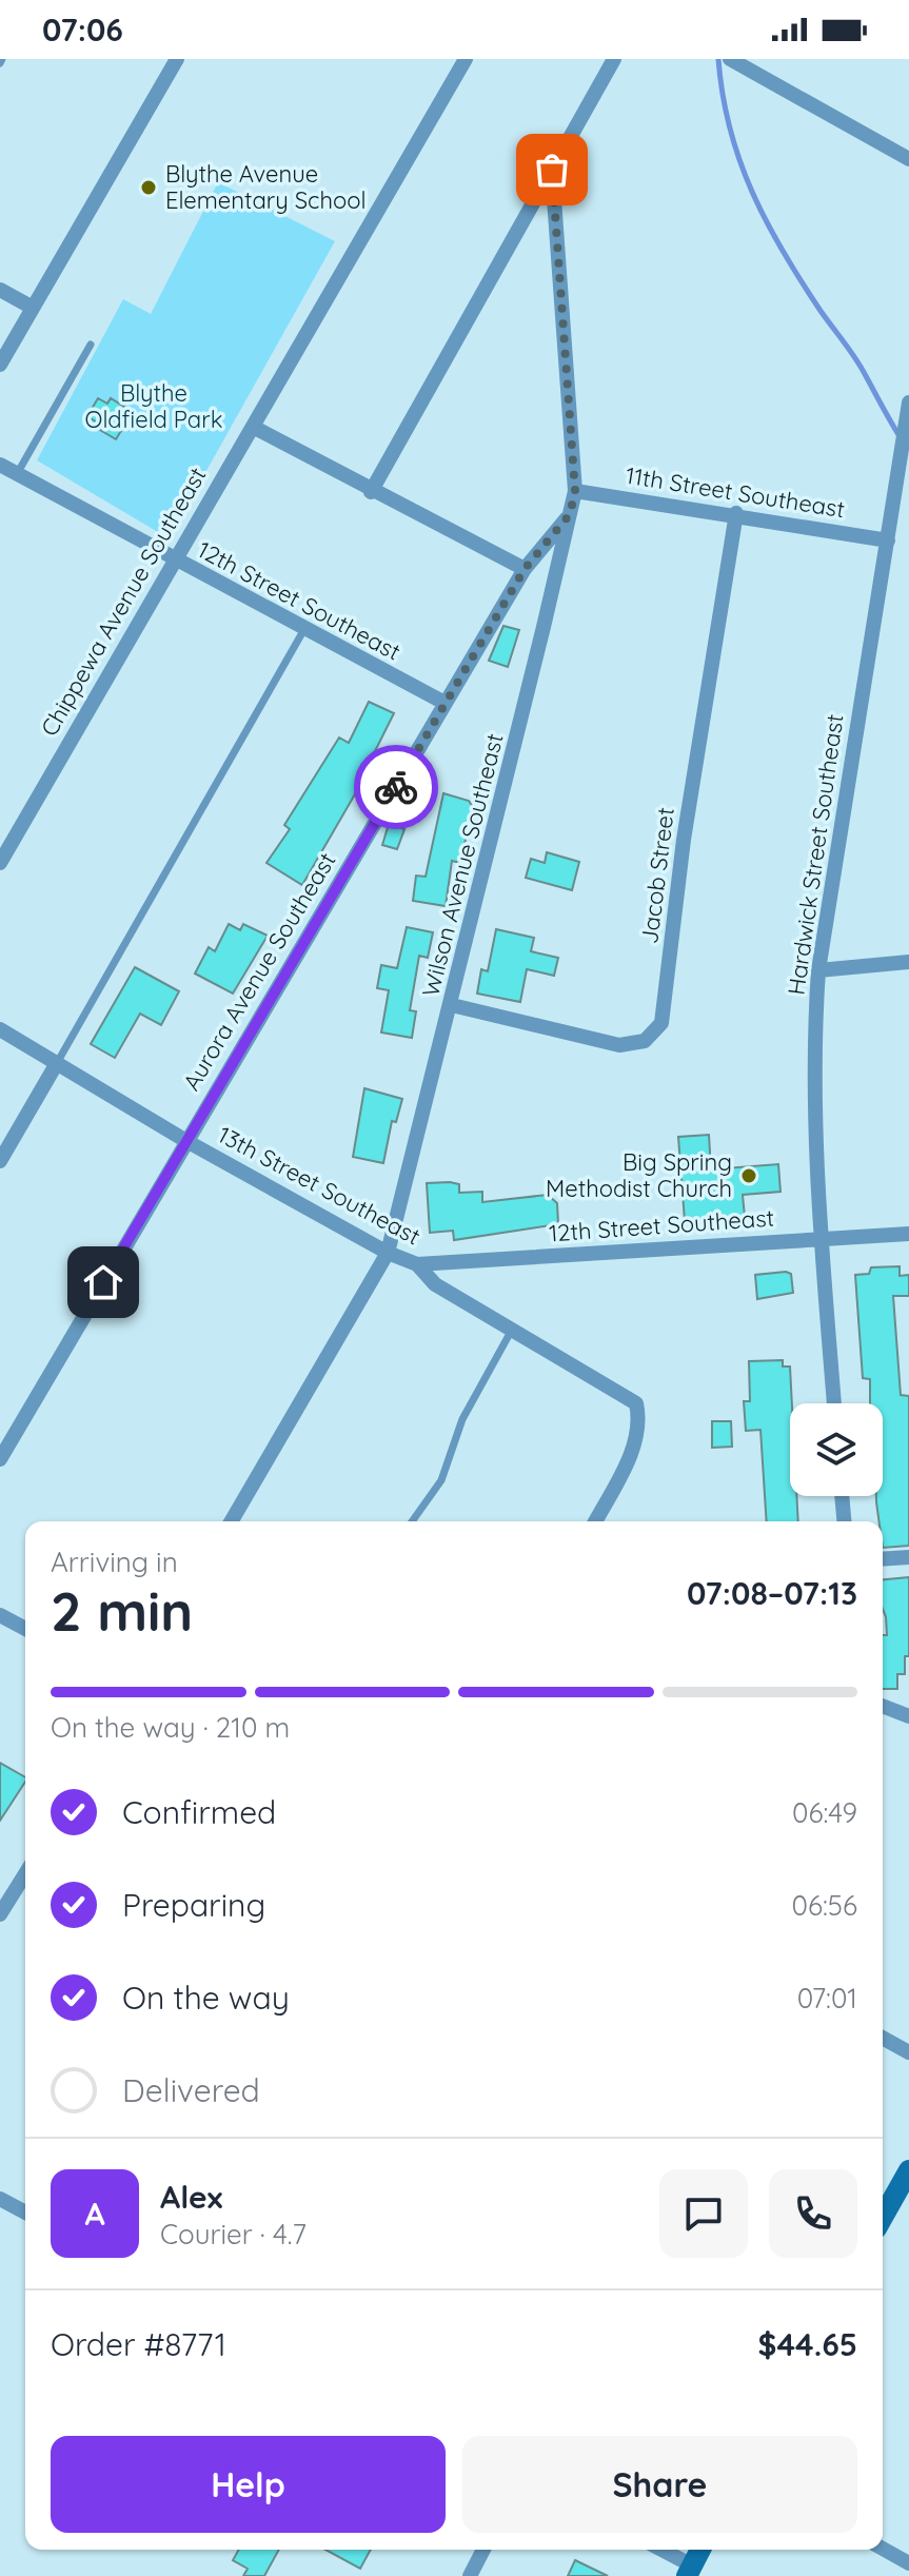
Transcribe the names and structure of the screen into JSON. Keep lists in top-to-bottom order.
{
  "streets": {
    "street": [
      "11th Street Southeast",
      "12th Street Southeast",
      "Chippewa Avenue Southeast",
      "Hardwick Street Southeast",
      "Wilson Avenue Southeast",
      "Jacob Street",
      "Aurora Avenue Southeast",
      "13th Street Southeast"
    ]
  },
  "crossings": [
    ["11th Street Southeast", "Hardwick Street Southeast"],
    ["11th Street Southeast", "Wilson Avenue Southeast"],
    ["11th Street Southeast", "Jacob Street"],
    ["12th Street Southeast", "Chippewa Avenue Southeast"],
    ["12th Street Southeast", "Hardwick Street Southeast"],
    ["12th Street Southeast", "Aurora Avenue Southeast"],
    ["12th Street Southeast", "13th Street Southeast"],
    ["Wilson Avenue Southeast", "Jacob Street"],
    ["Wilson Avenue Southeast", "Aurora Avenue Southeast"],
    ["Wilson Avenue Southeast", "13th Street Southeast"],
    ["Aurora Avenue Southeast", "13th Street Southeast"]
  ],
  "parks": ["Blythe Oldfield Park"],
  "places": ["Blythe Avenue Elementary School", "Big Spring Methodist Church"],
  "page": {
    "status": "07:06",
    "heading": ["2 min", "Arriving in", "07:08–07:13"],
    "panel": [
      "Alex",
      "Courier · 4.7",
      "Order #8771",
      "$44.65"
    ],
    "bar": "On the way · 210 m",
    "list": [
      ["Confirmed", "06:49"],
      ["Preparing", "06:56"],
      ["On the way", "07:01"],
      "Delivered"
    ],
    "round": "A",
    "buttons": ["Help", "Share"]
  }
}
